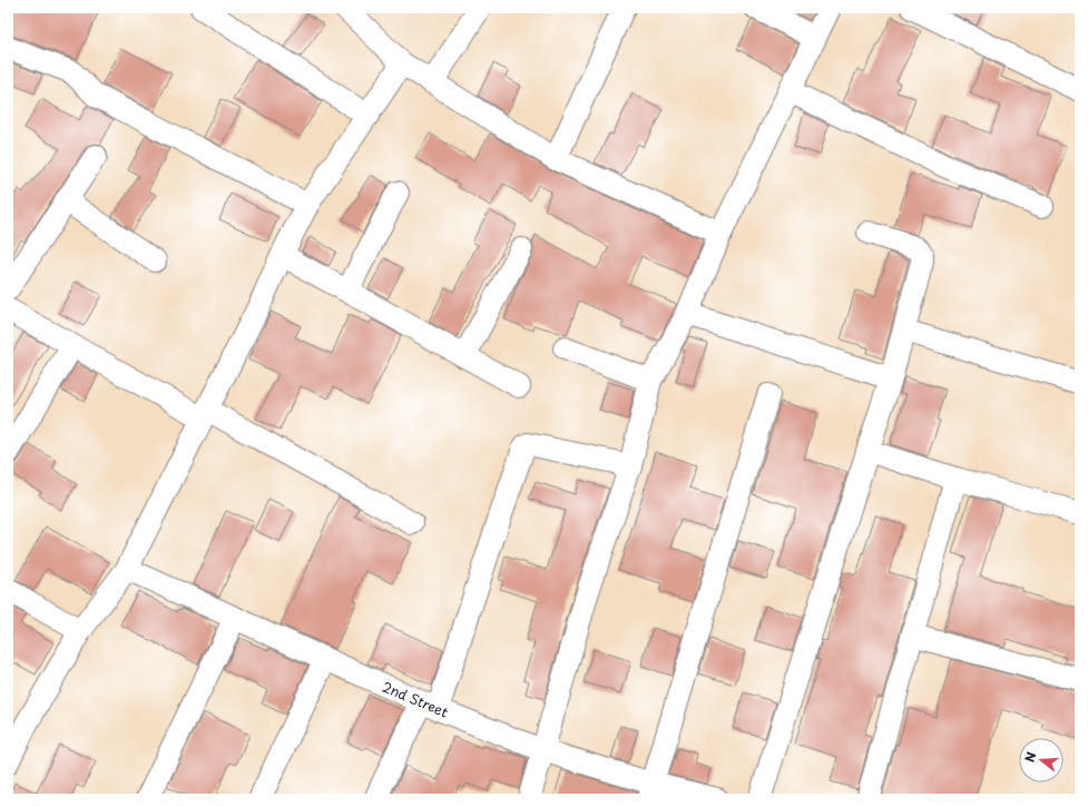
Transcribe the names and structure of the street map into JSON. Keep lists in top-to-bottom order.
{
  "streets": {
    "street": ["2nd Street"]
  },
  "north": "left"
}
